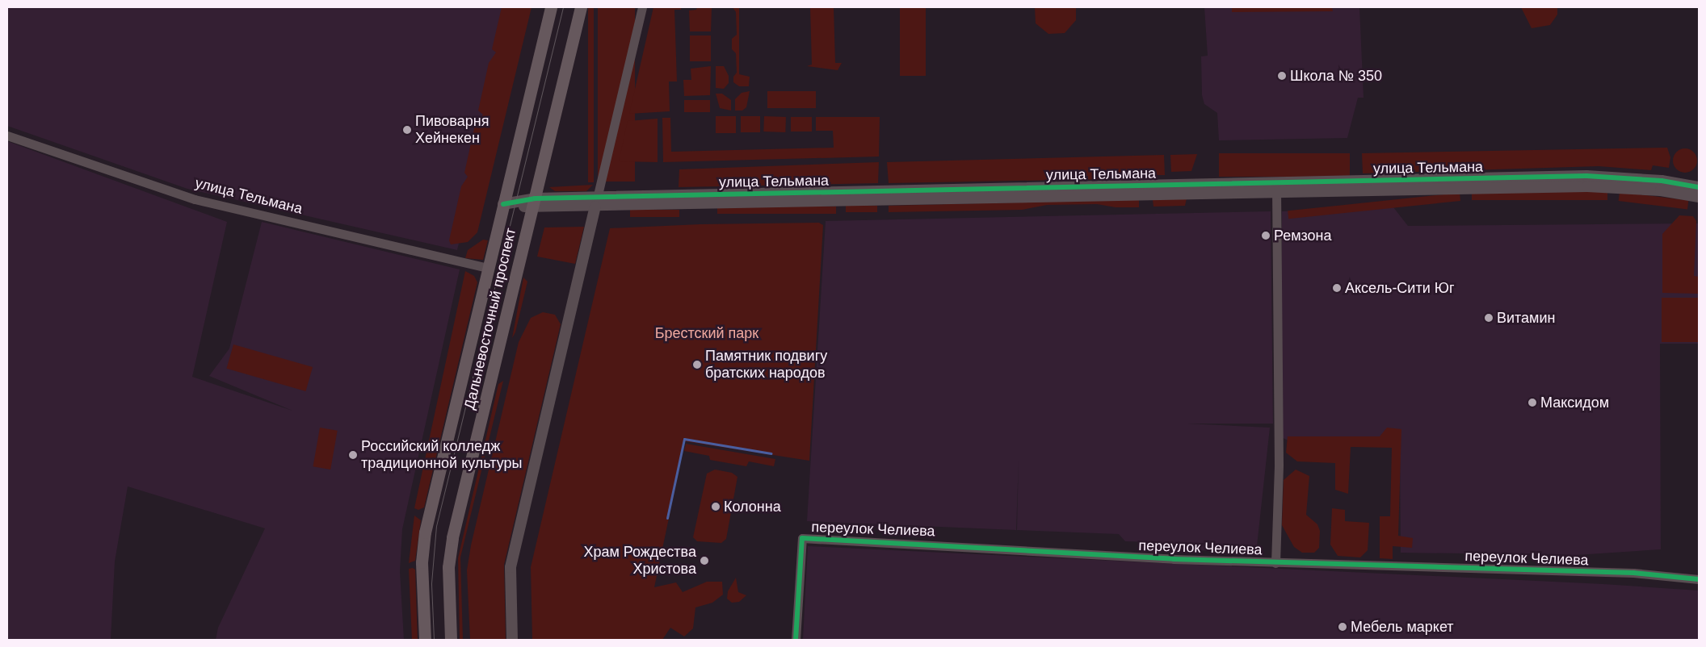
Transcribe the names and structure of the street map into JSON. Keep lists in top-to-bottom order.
{
  "streets": {
    "main road": ["Дальневосточный проспект"],
    "street": ["улица Тельмана", "переулок Челиева"]
  },
  "crossings": [
    ["улица Тельмана", "Дальневосточный проспект"]
  ],
  "parks": ["Брестский парк"],
  "places": [
    "Школа № 350",
    "Пивоварня Хейнекен",
    "Ремзона",
    "Аксель-Сити Юг",
    "Витамин",
    "Памятник подвигу братских народов",
    "Максидом",
    "Российский колледж традиционной культуры",
    "Колонна",
    "Храм Рождества Христова",
    "Мебель маркет"
  ]
}
